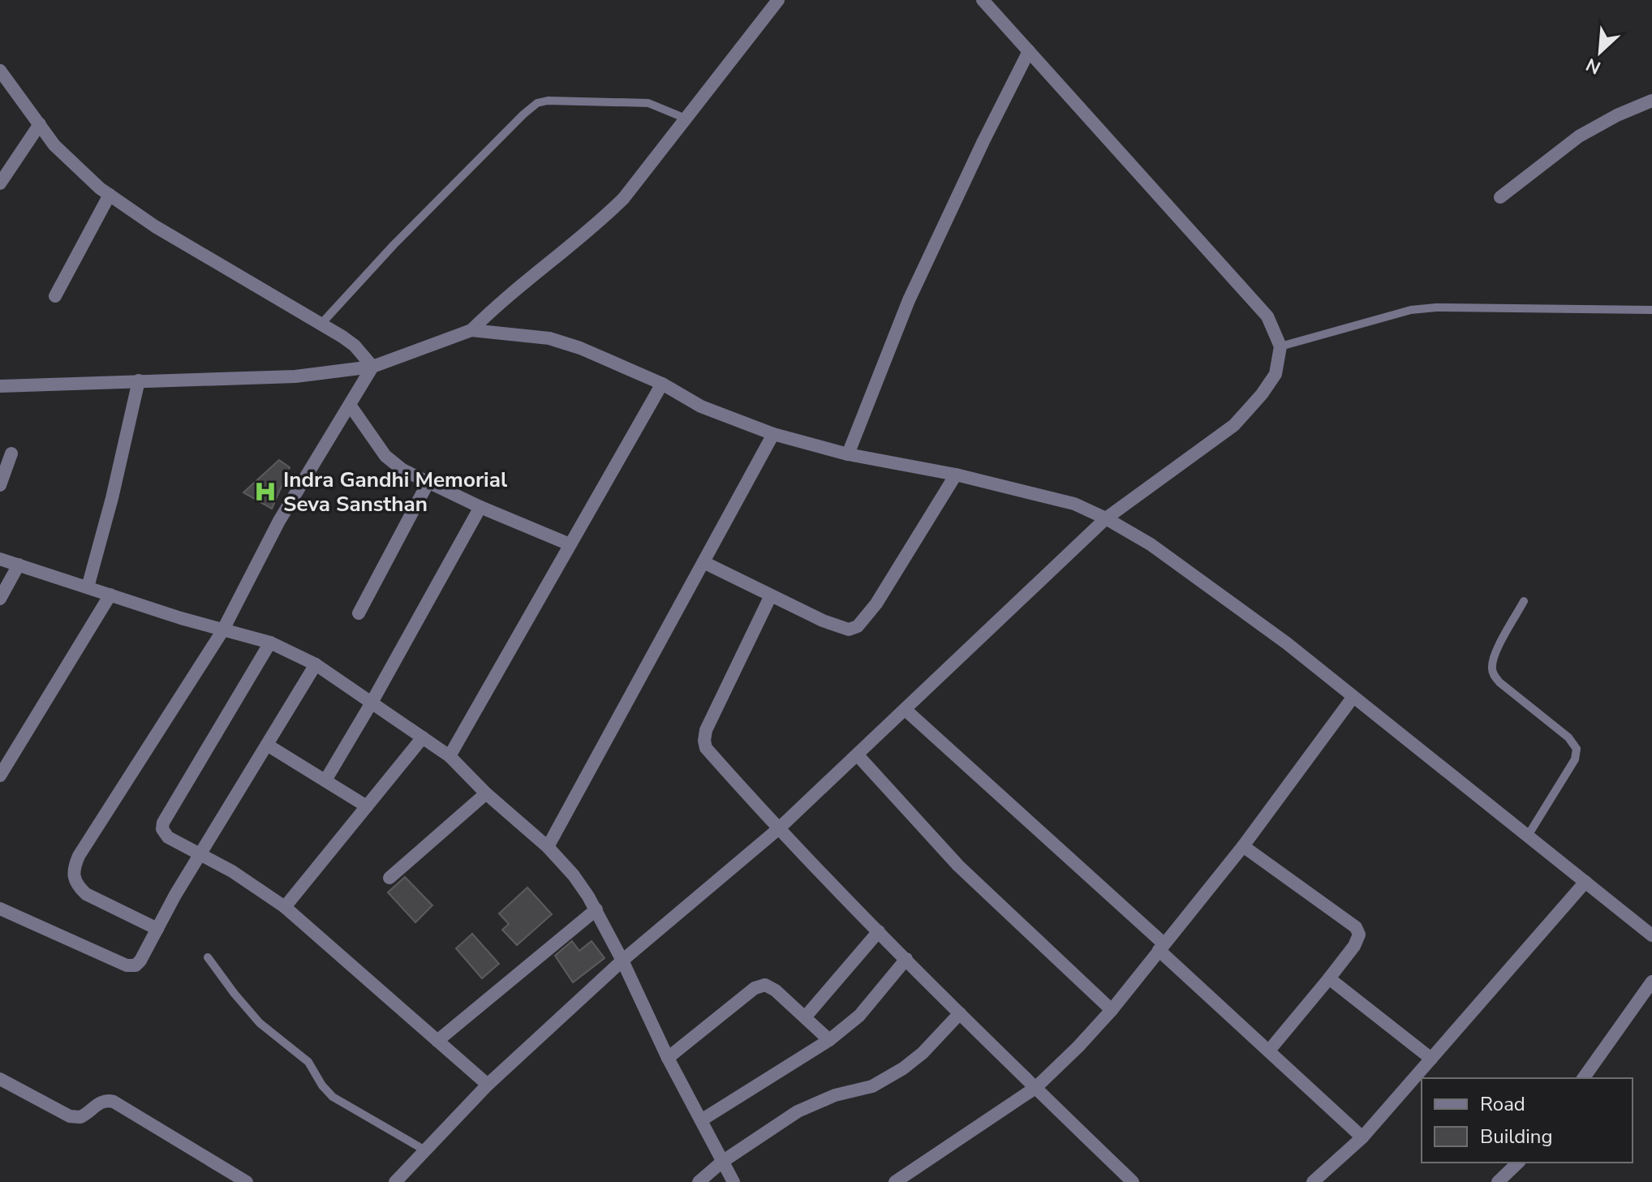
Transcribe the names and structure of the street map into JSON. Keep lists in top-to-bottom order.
{
  "places": {
    "hospital": ["Indra Gandhi Memorial Seva Sansthan"]
  },
  "legend": ["Road", "Building"],
  "north": "bottom left"
}
